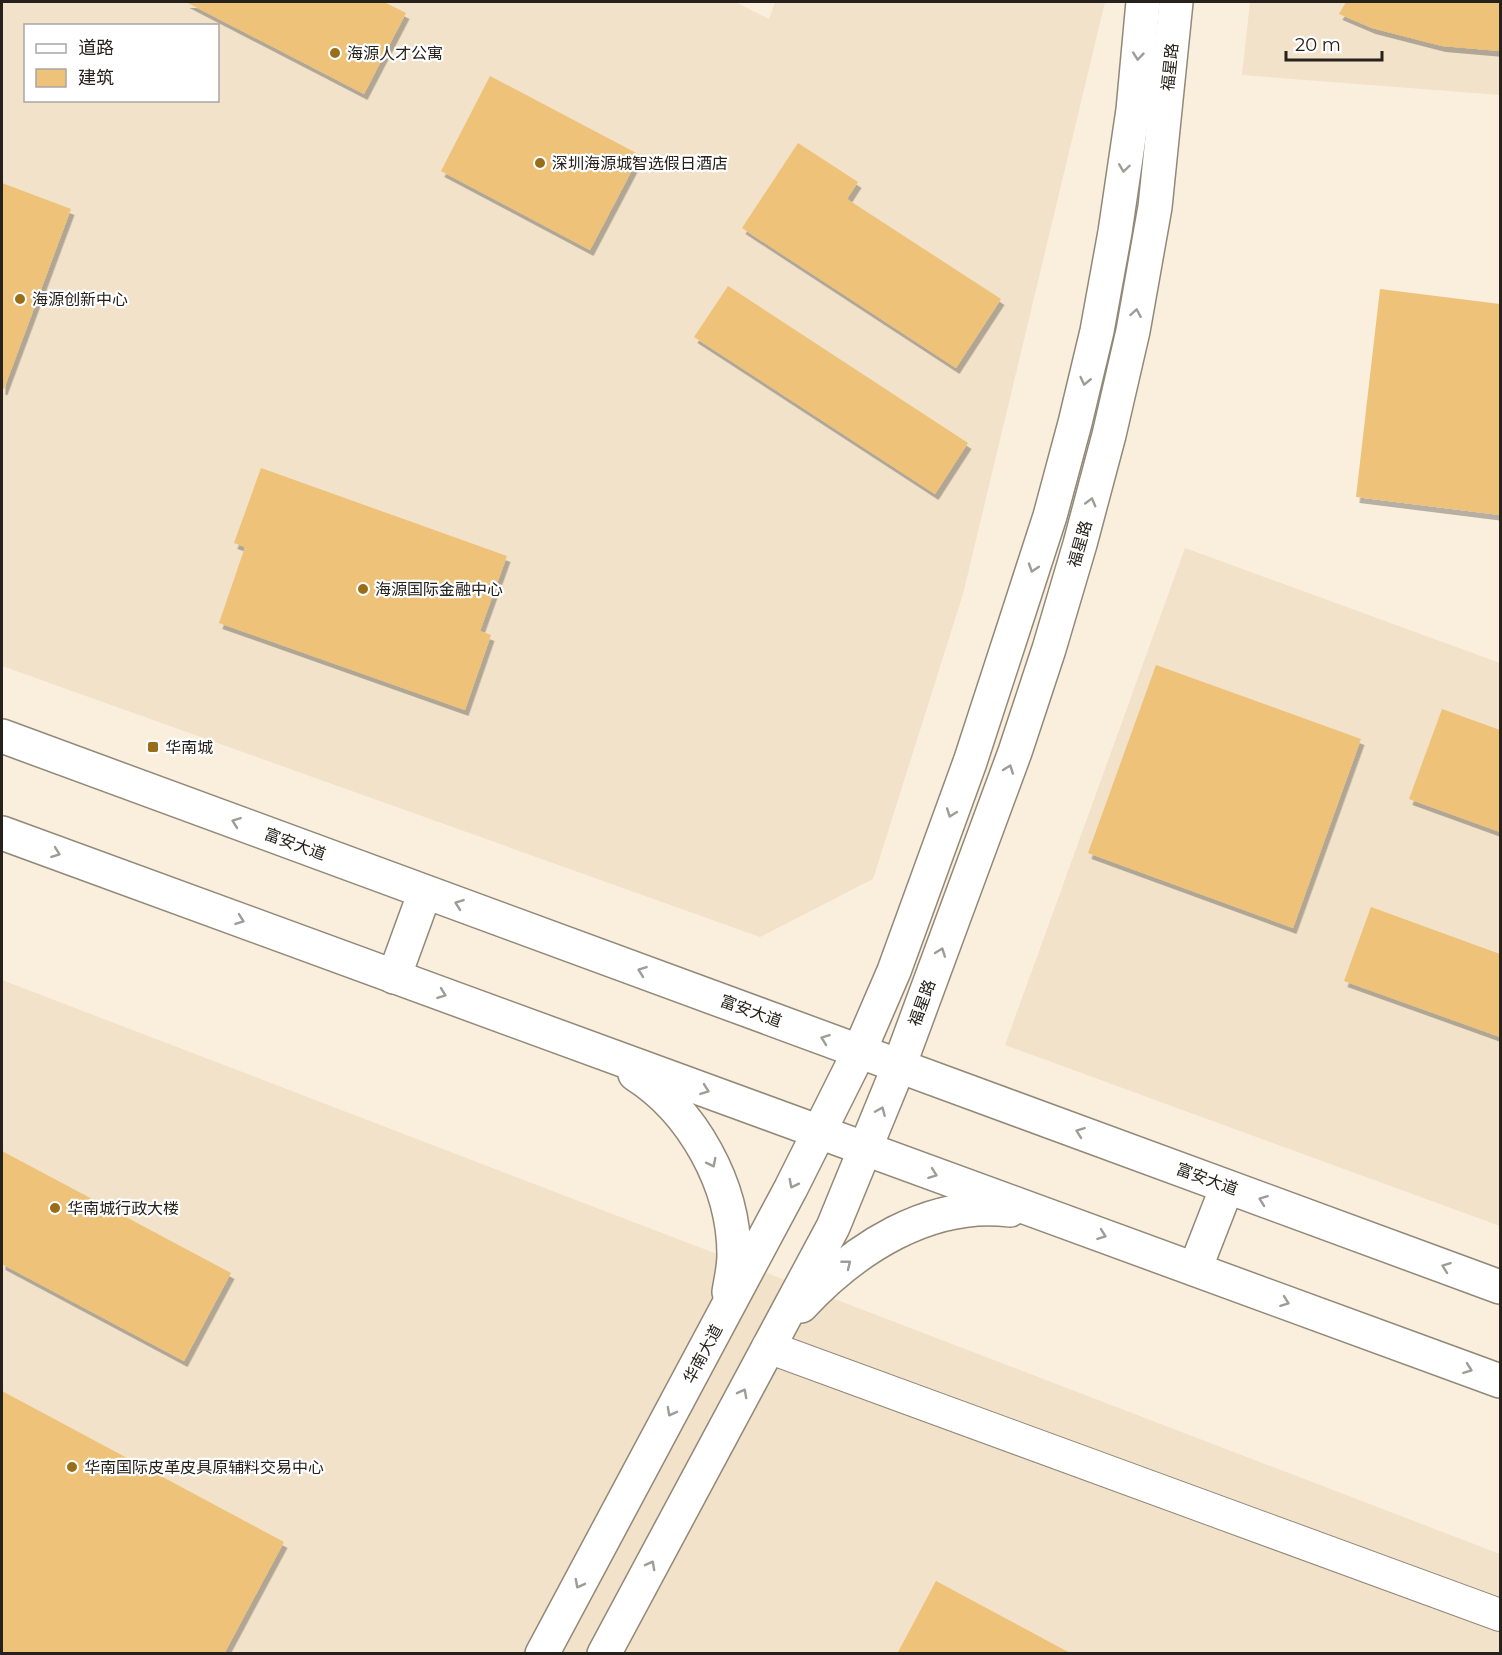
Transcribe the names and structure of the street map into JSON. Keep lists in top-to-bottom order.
{
  "streets": {
    "main road": ["福星路", "富安大道", "华南大道"]
  },
  "crossings": [
    ["福星路", "富安大道"],
    ["福星路", "华南大道"],
    ["富安大道", "华南大道"]
  ],
  "places": {
    "other": [
      "海源人才公寓",
      "深圳海源城智选假日酒店",
      "海源创新中心",
      "海源国际金融中心",
      "华南城行政大楼",
      "华南国际皮革皮具原辅料交易中心"
    ],
    "transit": ["华南城"]
  },
  "legend": ["道路", "建筑"],
  "scale_bar": "20 m"
}
